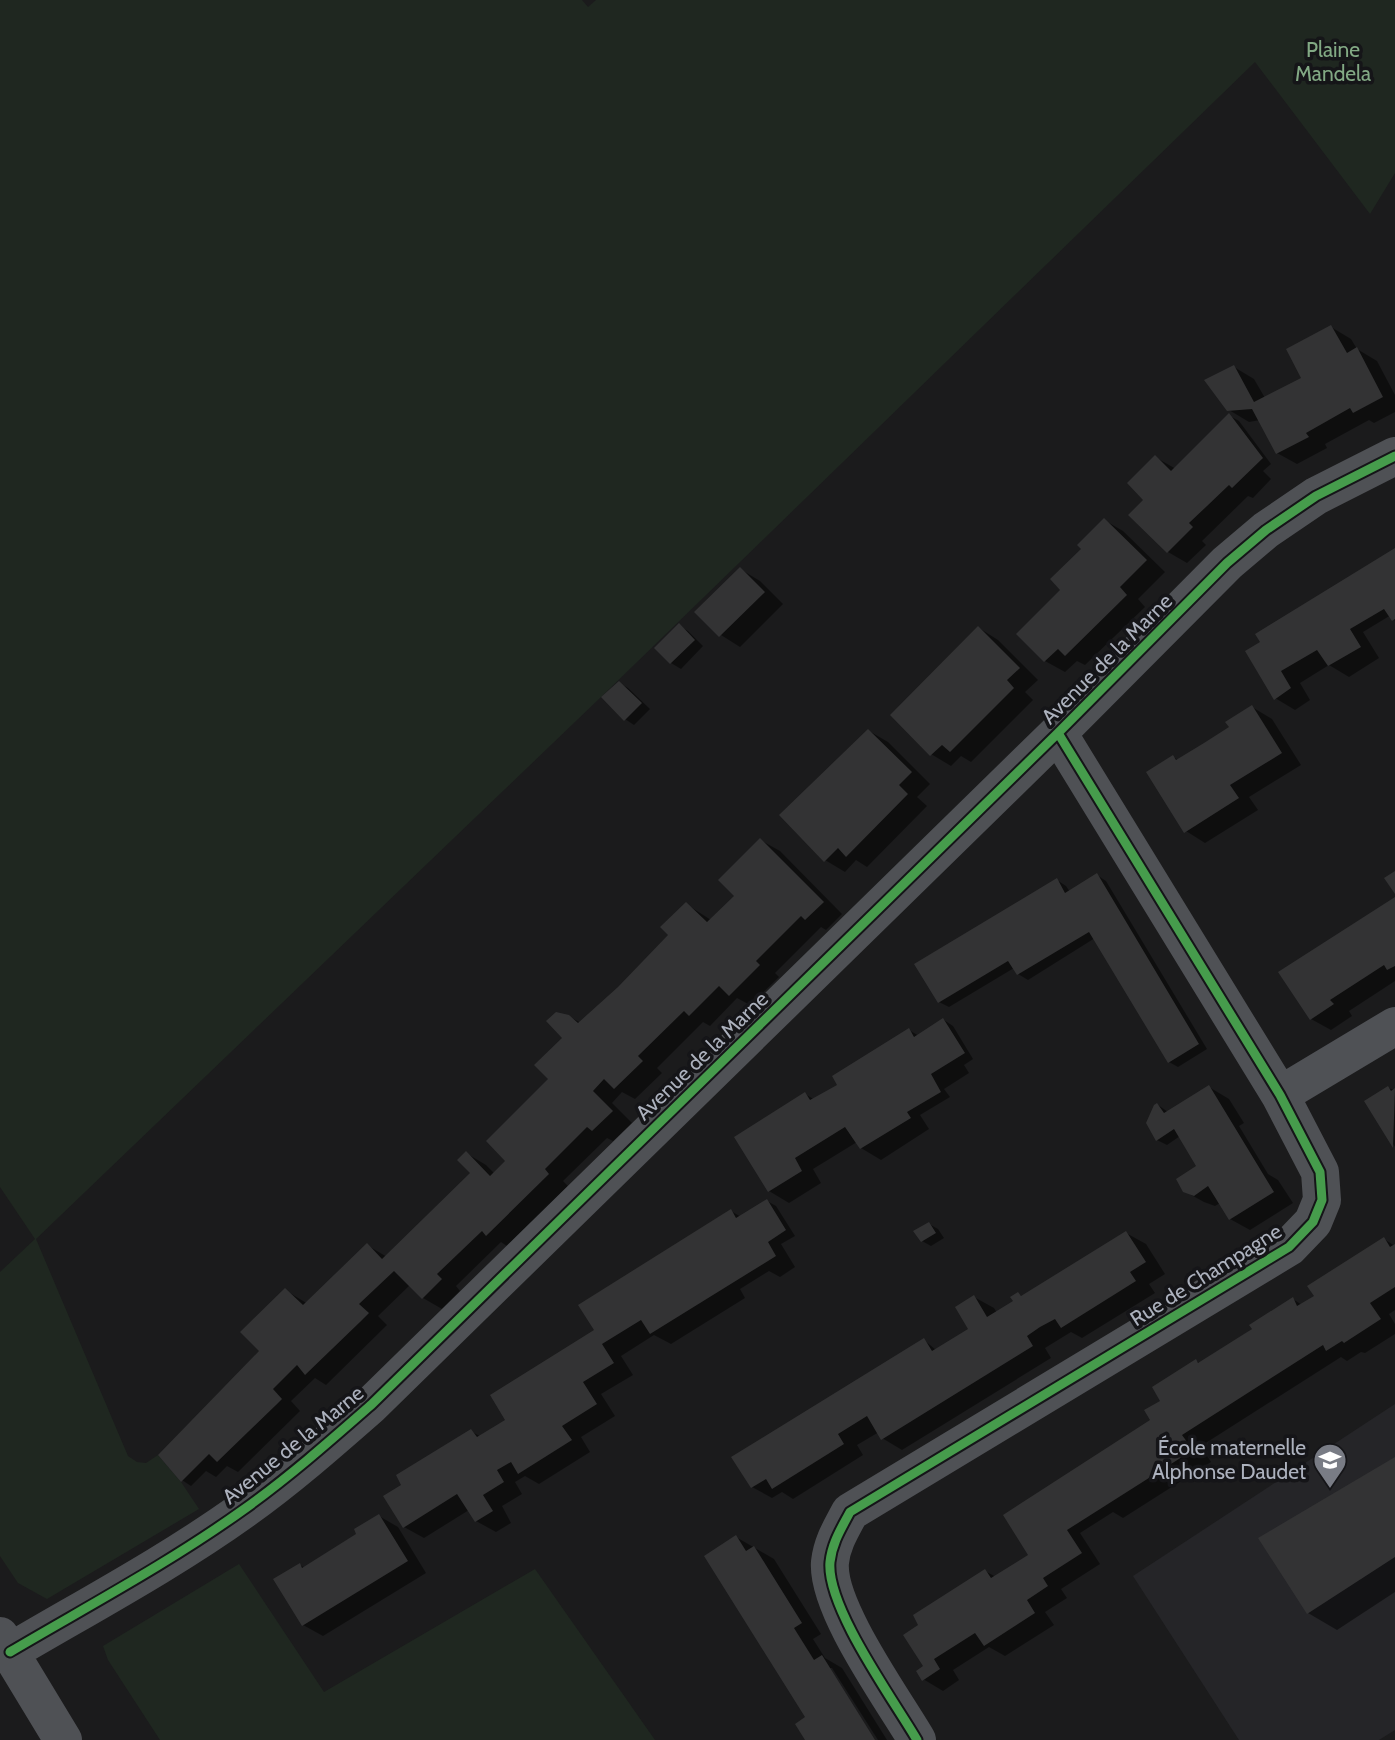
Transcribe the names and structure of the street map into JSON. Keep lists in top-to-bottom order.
{
  "streets": {
    "street": ["Avenue de la Marne", "Rue de Champagne"]
  },
  "crossings": [
    ["Avenue de la Marne", "Rue de Champagne"]
  ],
  "parks": ["Plaine Mandela"],
  "places": {
    "school or university": ["École maternelle Alphonse Daudet"]
  }
}
